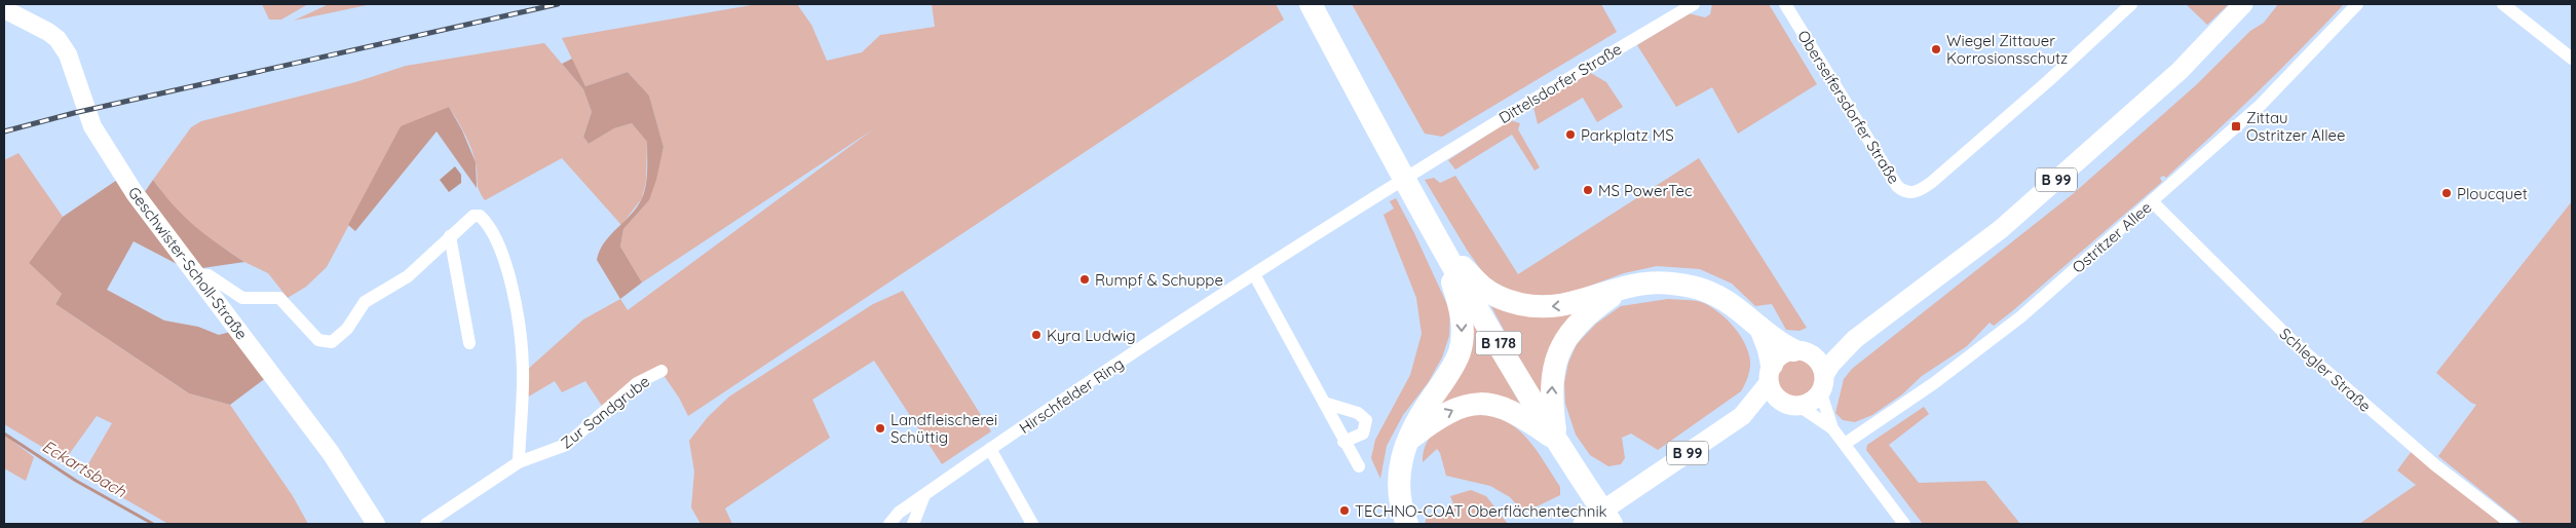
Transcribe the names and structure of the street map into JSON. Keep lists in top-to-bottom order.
{
  "streets": {
    "highway": ["B 178"],
    "main road": ["B 99"],
    "street": [
      "Dittelsdorfer Straße",
      "Oberseifersdorfer Straße",
      "Ostritzer Allee",
      "Geschwister-Scholl-Straße",
      "Schlegler Straße",
      "Hirschfelder Ring",
      "Zur Sandgrube"
    ]
  },
  "crossings": [
    ["Dittelsdorfer Straße", "Hirschfelder Ring"],
    ["Ostritzer Allee", "Schlegler Straße"]
  ],
  "water": ["Eckartsbach"],
  "places": {
    "other": [
      "Wiegel Zittauer Korrosionsschutz",
      "Parkplatz MS",
      "MS PowerTec",
      "Ploucquet",
      "Rumpf & Schuppe",
      "Kyra Ludwig",
      "Landfleischerei Schüttig",
      "TECHNO-COAT Oberflächentechnik"
    ],
    "transit": ["Zittau Ostritzer Allee"]
  }
}
